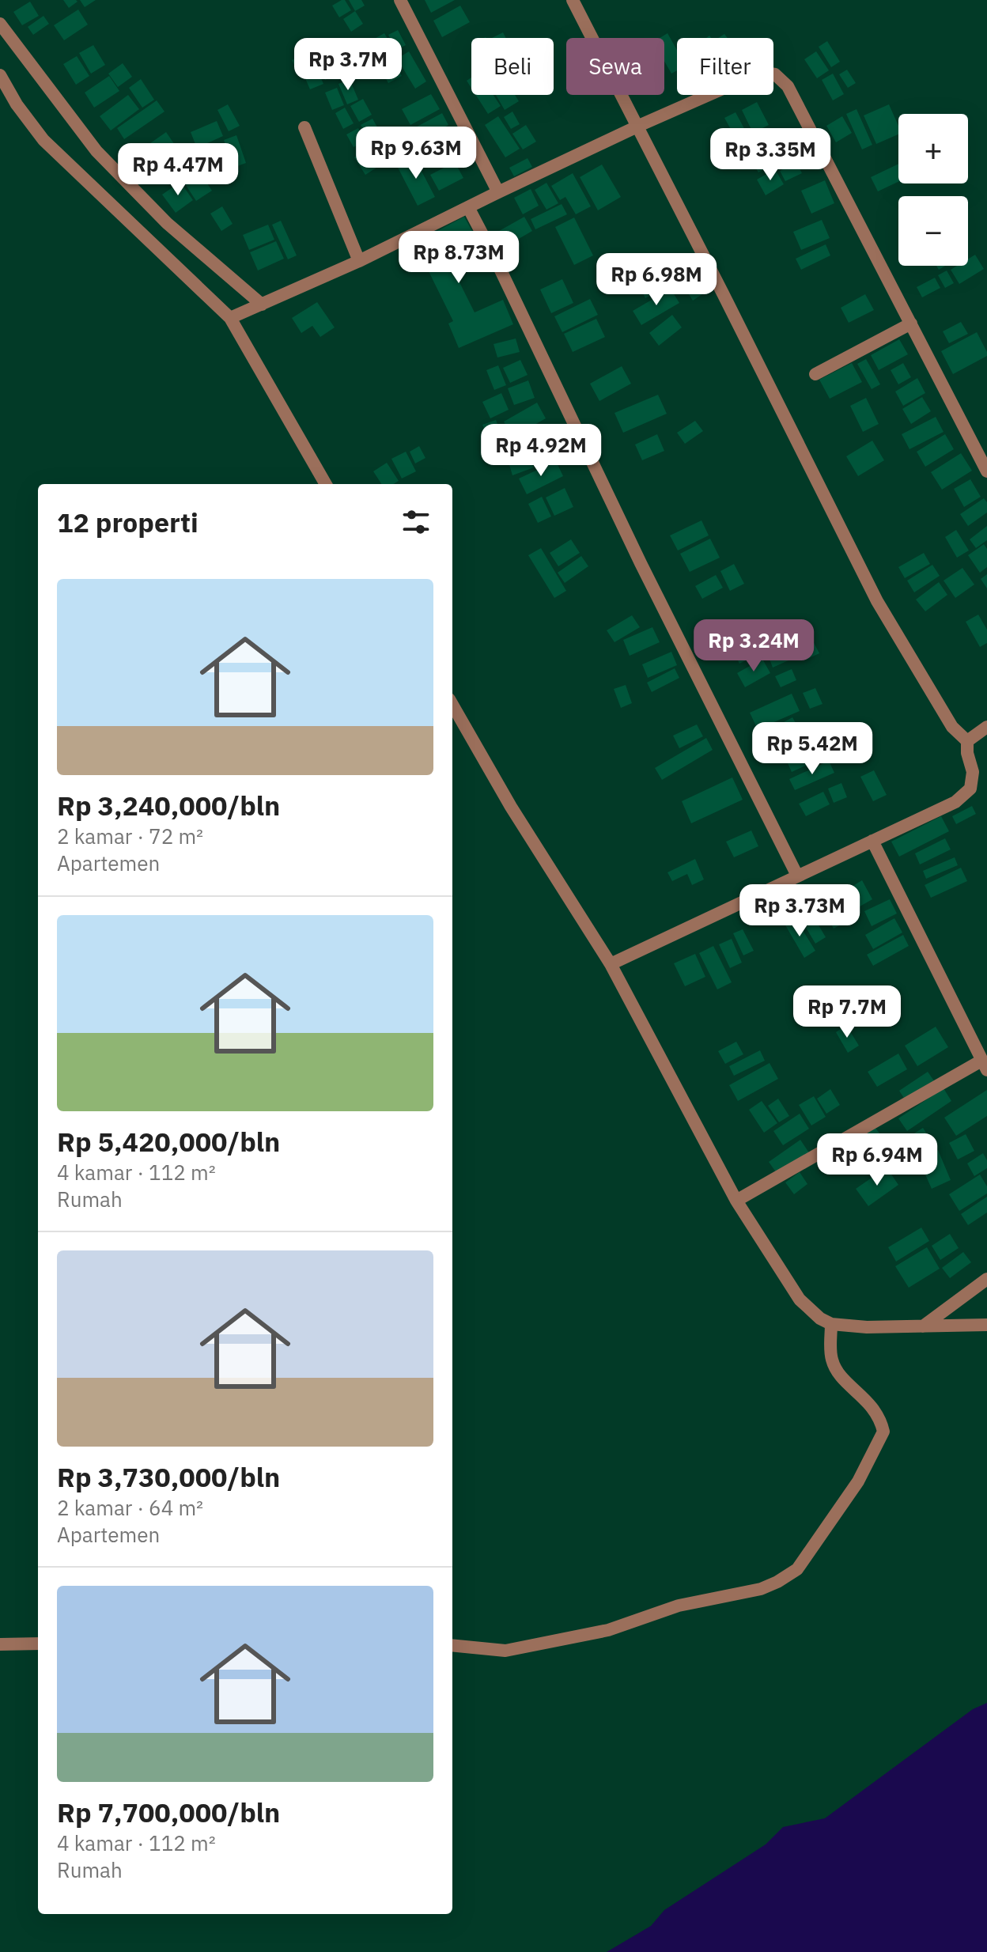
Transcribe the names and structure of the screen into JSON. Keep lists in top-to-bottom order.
{
  "page": {
    "price": [
      "Rp 3.7M",
      "Rp 9.63M",
      "Rp 3.35M",
      "Rp 4.47M",
      "Rp 8.73M",
      "Rp 6.98M",
      "Rp 4.92M",
      "Rp 3.24M",
      "Rp 5.42M",
      "Rp 3.73M",
      "Rp 7.7M",
      "Rp 6.94M"
    ],
    "chip": ["Beli", "Sewa", "Filter"],
    "map_buttons": ["+", "−"],
    "heading": "12 properti",
    "list": [
      {
        "name": "Rp 3,240,000/bln",
        "note": "2 kamar · 72 m² · Apartemen"
      },
      {
        "name": "Rp 5,420,000/bln",
        "note": "4 kamar · 112 m² · Rumah"
      },
      {
        "name": "Rp 3,730,000/bln",
        "note": "2 kamar · 64 m² · Apartemen"
      },
      {
        "name": "Rp 7,700,000/bln",
        "note": "4 kamar · 112 m² · Rumah"
      }
    ]
  }
}
